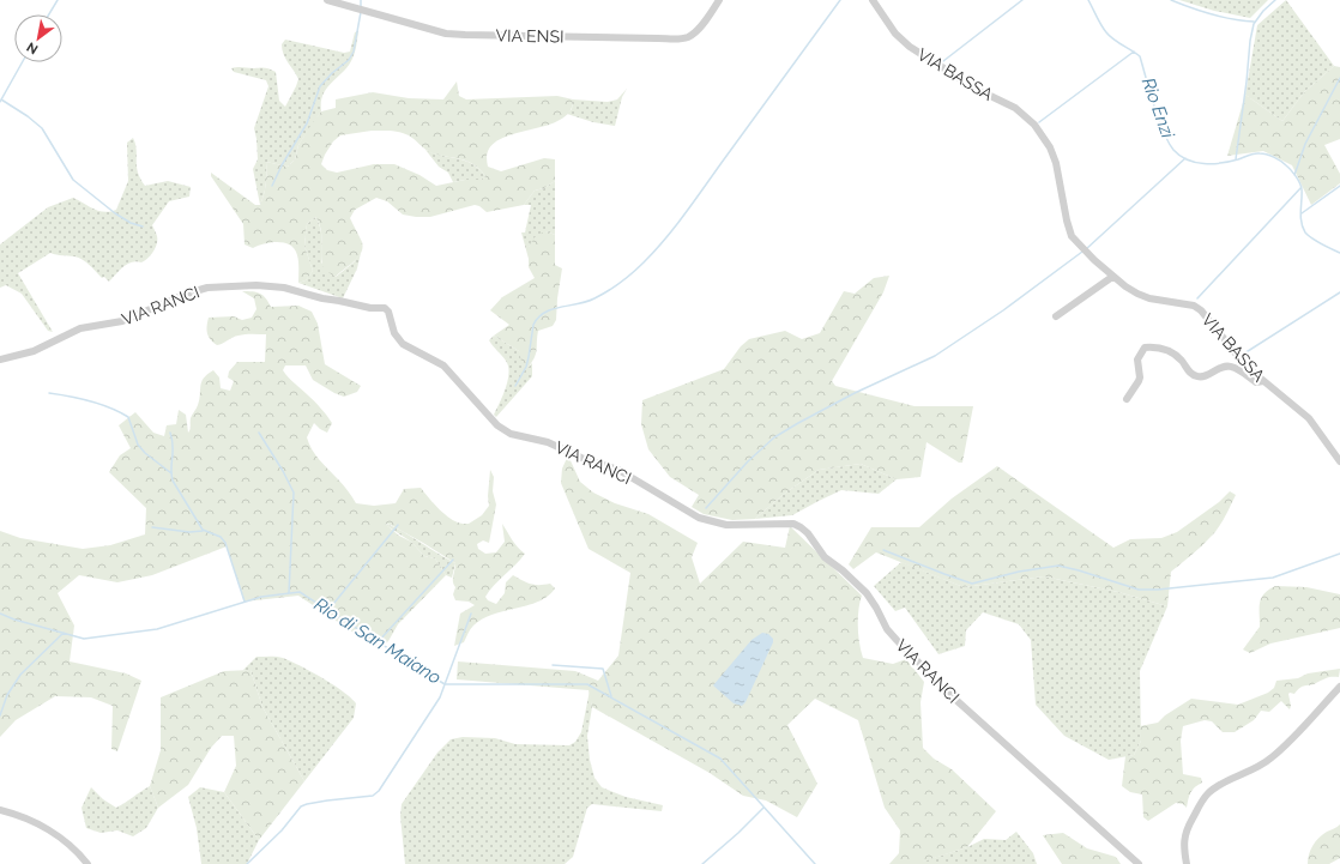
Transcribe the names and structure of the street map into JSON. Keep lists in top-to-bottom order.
{
  "streets": {
    "street": ["VIA ENSI", "VIA BASSA", "VIA RANCI"]
  },
  "water": ["Rio Enzi", "Rio di San Maiano"],
  "north": "bottom left"
}
